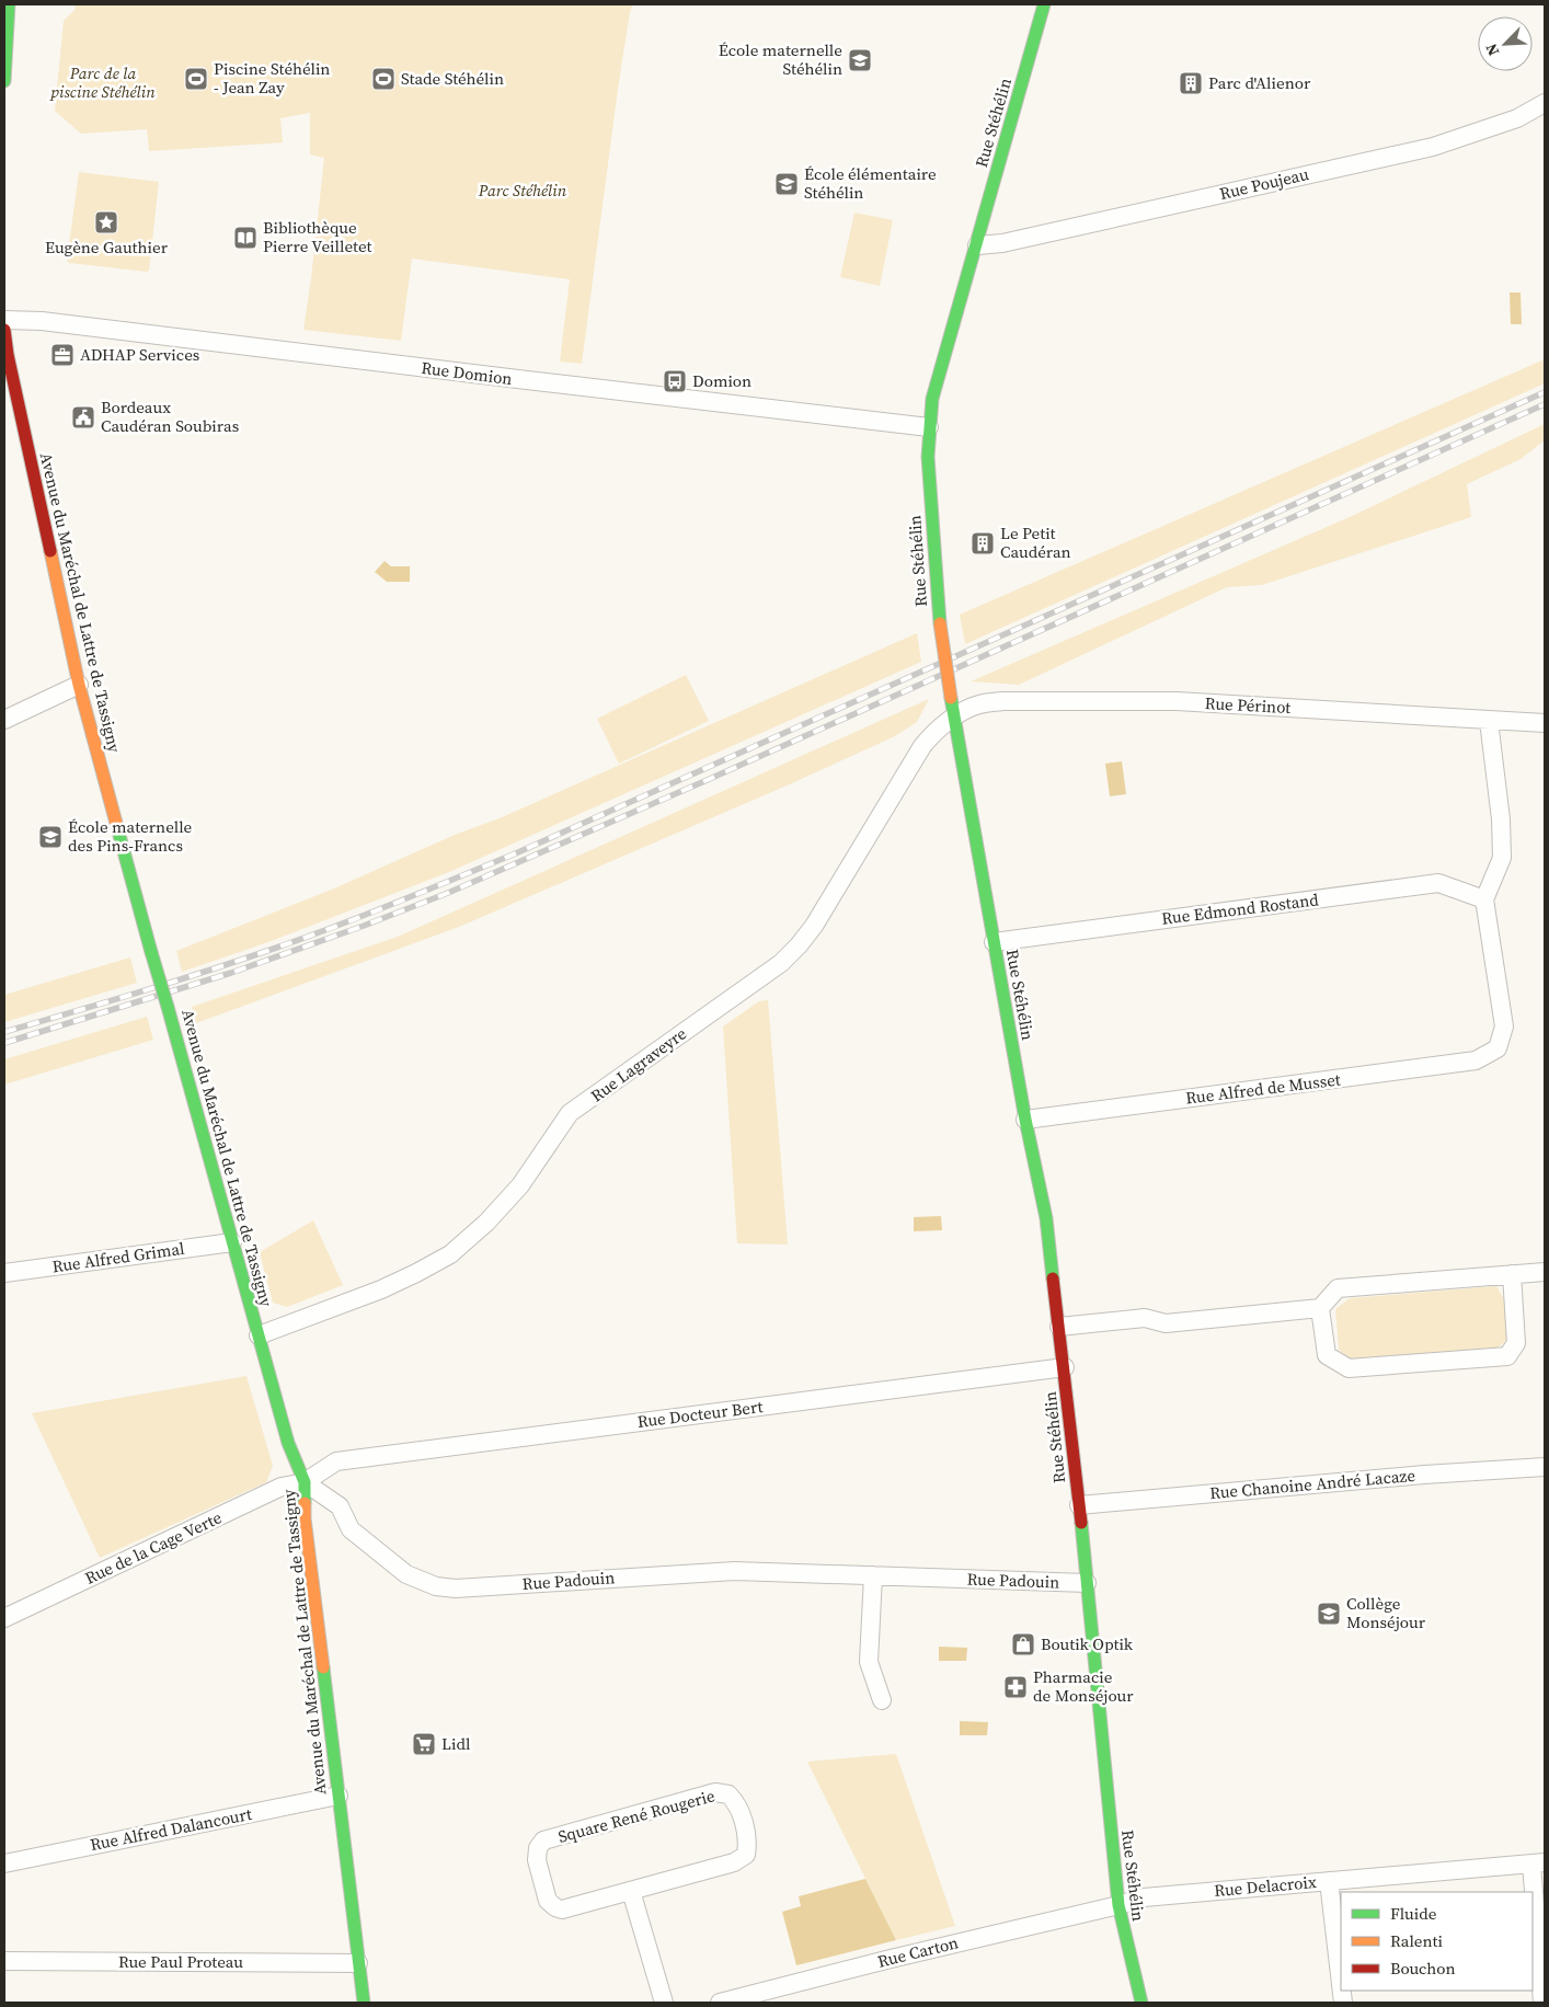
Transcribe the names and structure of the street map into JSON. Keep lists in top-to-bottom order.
{
  "streets": {
    "street": [
      "Rue Stéhélin",
      "Rue Poujeau",
      "Rue Domion",
      "Avenue du Maréchal de Lattre de Tassigny",
      "Rue Périnot",
      "Rue Edmond Rostand",
      "Rue Lagraveyre",
      "Rue Alfred de Musset",
      "Rue Alfred Grimal",
      "Rue Docteur Bert",
      "Rue Chanoine André Lacaze",
      "Rue de la Cage Verte",
      "Rue Padouin",
      "Square René Rougerie",
      "Rue Alfred Dalancourt",
      "Rue Delacroix",
      "Rue Carton",
      "Rue Paul Proteau"
    ]
  },
  "crossings": [
    ["Rue Stéhélin", "Rue Poujeau"],
    ["Rue Stéhélin", "Rue Domion"],
    ["Rue Stéhélin", "Rue Périnot"],
    ["Rue Stéhélin", "Rue Edmond Rostand"],
    ["Rue Stéhélin", "Rue Lagraveyre"],
    ["Rue Stéhélin", "Rue Alfred de Musset"],
    ["Rue Stéhélin", "Rue Docteur Bert"],
    ["Rue Stéhélin", "Rue Chanoine André Lacaze"],
    ["Rue Stéhélin", "Rue Padouin"],
    ["Rue Stéhélin", "Rue Delacroix"],
    ["Rue Stéhélin", "Rue Carton"],
    ["Avenue du Maréchal de Lattre de Tassigny", "Rue Lagraveyre"],
    ["Avenue du Maréchal de Lattre de Tassigny", "Rue Alfred Grimal"],
    ["Avenue du Maréchal de Lattre de Tassigny", "Rue Docteur Bert"],
    ["Avenue du Maréchal de Lattre de Tassigny", "Rue de la Cage Verte"],
    ["Avenue du Maréchal de Lattre de Tassigny", "Rue Padouin"],
    ["Avenue du Maréchal de Lattre de Tassigny", "Rue Alfred Dalancourt"],
    ["Avenue du Maréchal de Lattre de Tassigny", "Rue Paul Proteau"],
    ["Rue Périnot", "Rue Lagraveyre"],
    ["Rue Edmond Rostand", "Rue Alfred de Musset"],
    ["Rue Docteur Bert", "Rue de la Cage Verte"],
    ["Rue Docteur Bert", "Rue Padouin"],
    ["Rue de la Cage Verte", "Rue Padouin"],
    ["Rue Delacroix", "Rue Carton"]
  ],
  "parks": ["Parc de la piscine Stéhélin", "Parc Stéhélin"],
  "places": {
    "school or university": [
      "École maternelle Stéhélin",
      "École élémentaire Stéhélin",
      "École maternelle des Pins-Francs",
      "Collège Monséjour"
    ],
    "sports": ["Piscine Stéhélin - Jean Zay", "Stade Stéhélin"],
    "building": ["Parc d'Alienor", "Le Petit Caudéran"],
    "place": ["Eugène Gauthier"],
    "library": ["Bibliothèque Pierre Veilletet"],
    "office": ["ADHAP Services"],
    "bus stop": ["Domion"],
    "public building": ["Bordeaux Caudéran Soubiras"],
    "shop": ["Boutik Optik"],
    "pharmacy": ["Pharmacie de Monséjour"],
    "supermarket": ["Lidl"]
  },
  "legend": ["Fluide", "Ralenti", "Bouchon"],
  "north": "bottom left"
}
